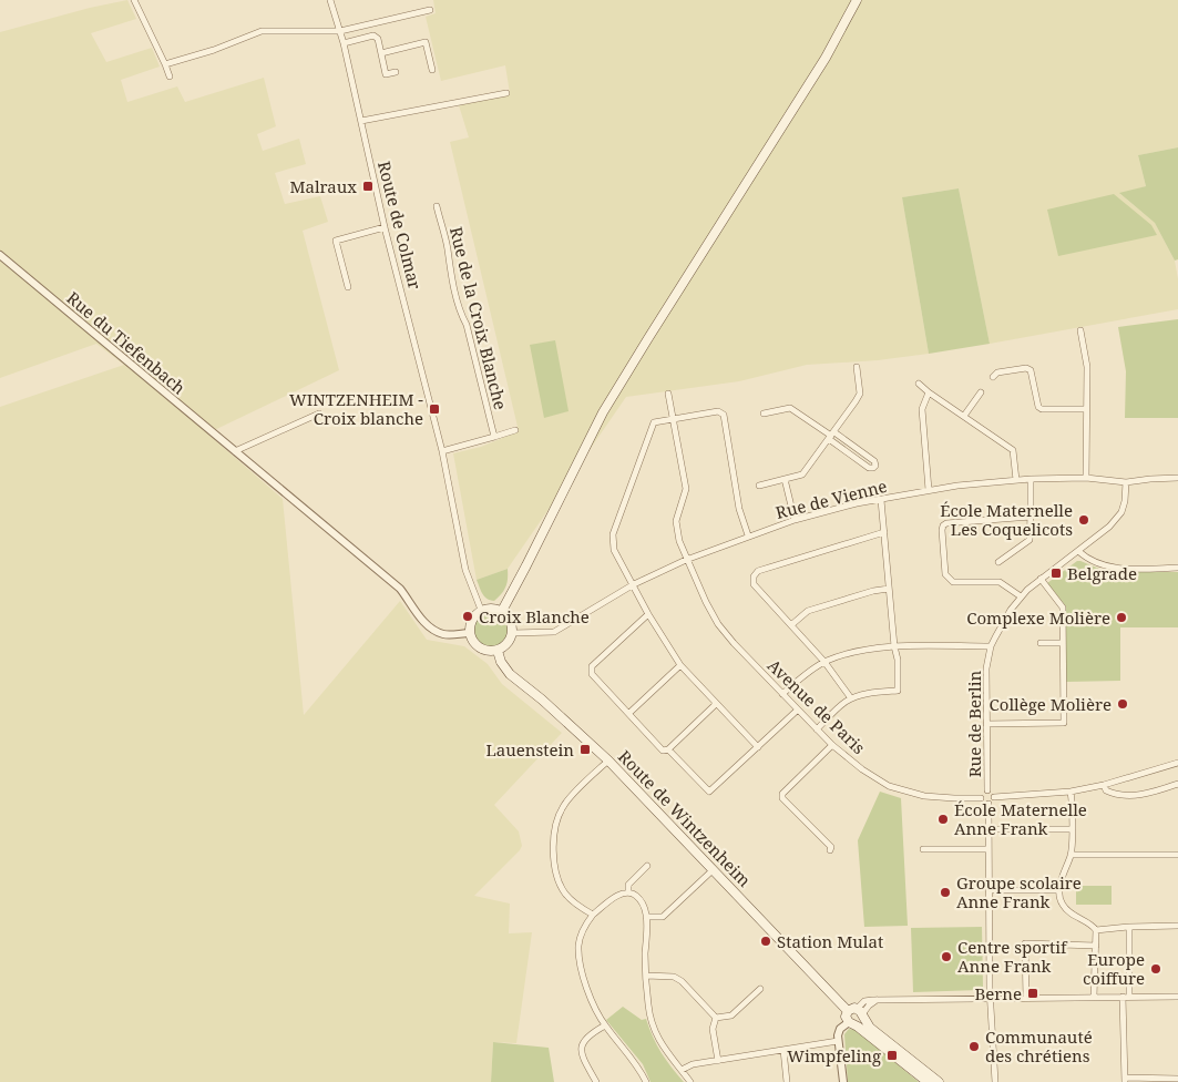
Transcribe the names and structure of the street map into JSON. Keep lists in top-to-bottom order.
{
  "streets": {
    "main road": ["Route de Wintzenheim"],
    "street": [
      "Route de Colmar",
      "Rue de la Croix Blanche",
      "Rue du Tiefenbach",
      "Rue de Vienne",
      "Avenue de Paris",
      "Rue de Berlin"
    ]
  },
  "crossings": [
    ["Route de Colmar", "Rue de la Croix Blanche"],
    ["Rue du Tiefenbach", "Rue de Vienne"],
    ["Rue du Tiefenbach", "Route de Wintzenheim"],
    ["Rue de Vienne", "Avenue de Paris"],
    ["Rue de Vienne", "Rue de Berlin"],
    ["Rue de Vienne", "Route de Wintzenheim"],
    ["Avenue de Paris", "Rue de Berlin"]
  ],
  "places": {
    "transit": [
      "Malraux",
      "WINTZENHEIM - Croix blanche",
      "Belgrade",
      "Lauenstein",
      "Berne",
      "Wimpfeling"
    ],
    "other": [
      "École Maternelle Les Coquelicots",
      "Croix Blanche",
      "Complexe Molière",
      "Collège Molière",
      "École Maternelle Anne Frank",
      "Groupe scolaire Anne Frank",
      "Station Mulat",
      "Centre sportif Anne Frank",
      "Europe coiffure",
      "Communauté des chrétiens"
    ]
  }
}
